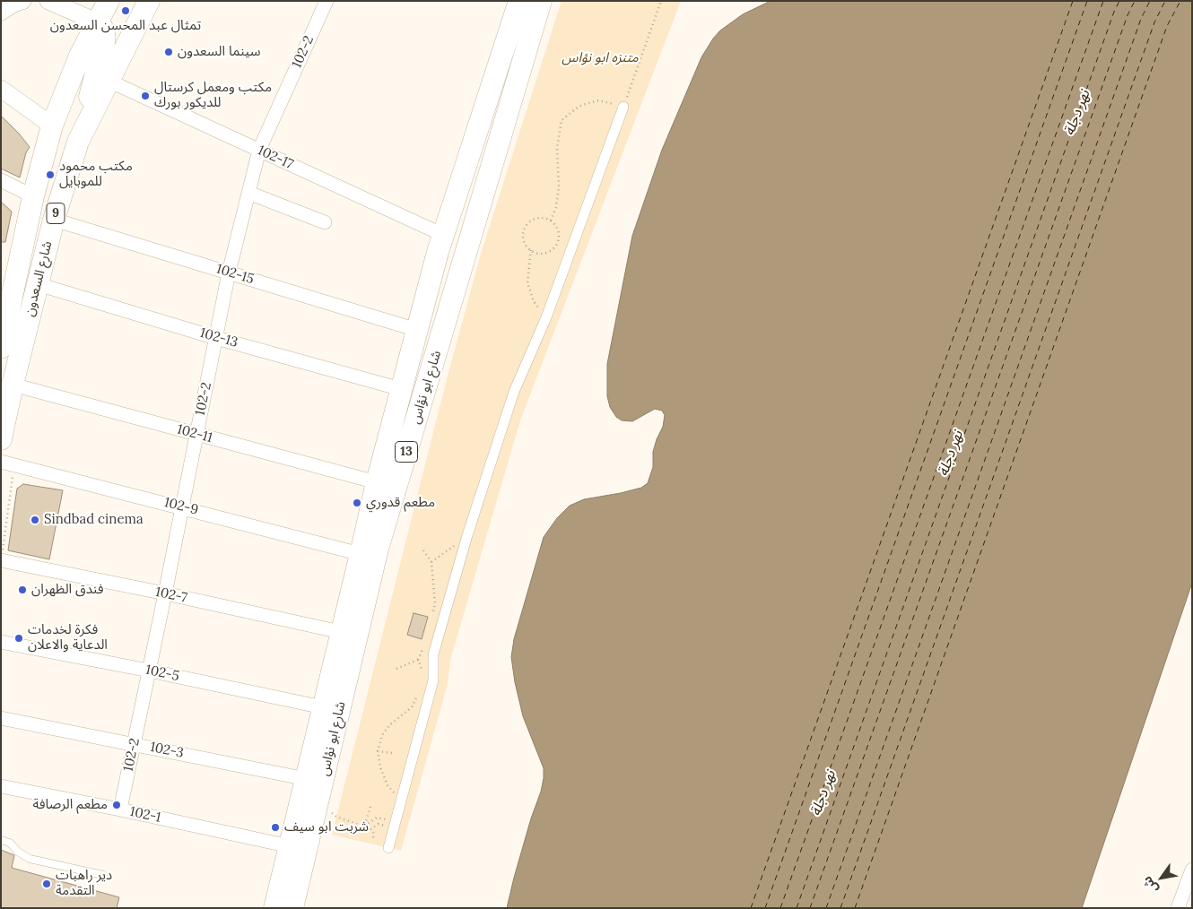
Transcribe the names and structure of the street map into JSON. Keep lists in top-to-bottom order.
{
  "streets": {
    "main road": [
      "9",
      "شارع السعدون",
      "شارع ابو نؤاس",
      "13"
    ],
    "street": [
      "102-2",
      "102-17",
      "102-15",
      "102-13",
      "102-11",
      "102-9",
      "102-7",
      "102-5",
      "102-3",
      "102-1"
    ]
  },
  "crossings": [
    ["102-2", "102-17"],
    ["102-2", "102-15"],
    ["102-2", "102-13"],
    ["102-2", "102-11"],
    ["102-2", "102-9"],
    ["102-2", "102-7"],
    ["102-2", "102-5"],
    ["102-2", "102-3"],
    ["102-2", "102-1"],
    ["102-17", "شارع السعدون"],
    ["102-17", "شارع ابو نؤاس"],
    ["102-15", "شارع السعدون"],
    ["102-15", "شارع ابو نؤاس"],
    ["شارع السعدون", "102-13"],
    ["شارع السعدون", "102-11"],
    ["102-13", "شارع ابو نؤاس"],
    ["شارع ابو نؤاس", "102-11"],
    ["شارع ابو نؤاس", "102-9"],
    ["شارع ابو نؤاس", "102-7"],
    ["شارع ابو نؤاس", "102-5"],
    ["شارع ابو نؤاس", "102-3"],
    ["شارع ابو نؤاس", "102-1"]
  ],
  "water": ["نهر دجلة"],
  "parks": ["متنزه ابو نؤاس"],
  "places": [
    "تمثال عبد المحسن السعدون",
    "سينما السعدون",
    "مكتب ومعمل كرستال للديكور بورك",
    "مكتب محمود للموبايل",
    "مطعم قدوري",
    "Sindbad cinema",
    "فندق الظهران",
    "فكرة لخدمات الدعاية والاعلان",
    "مطعم الرصافة",
    "شربت ابو سيف",
    "دير راهبات التقدمة"
  ],
  "north": "bottom left"
}
